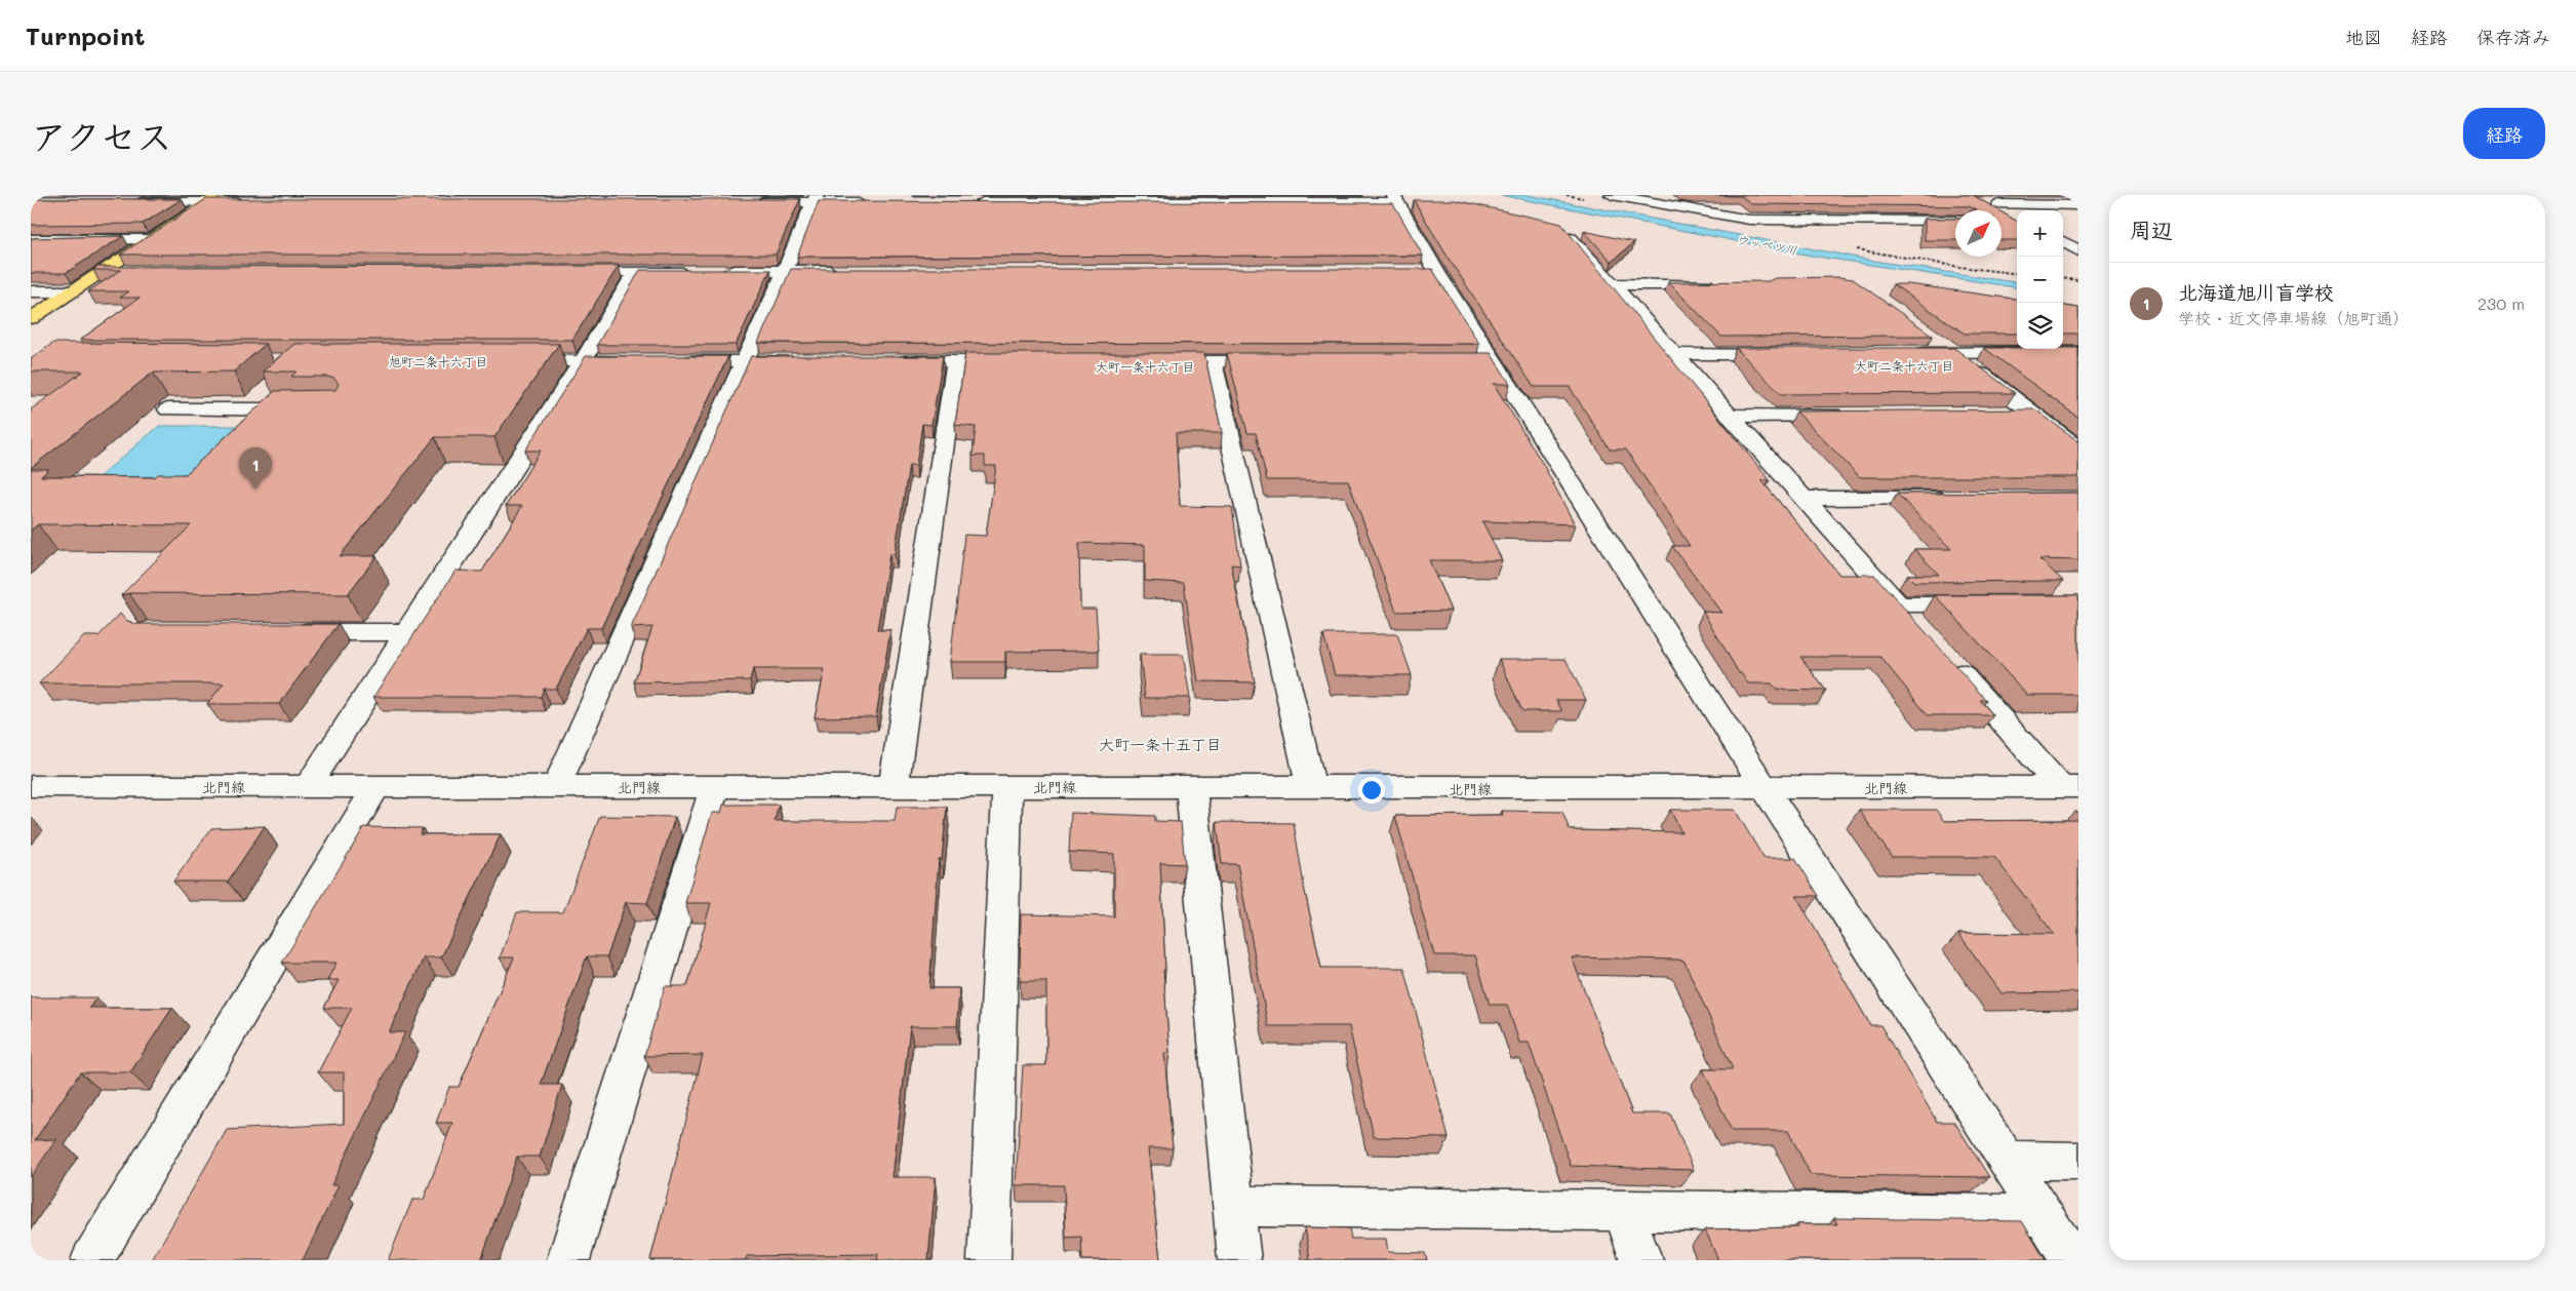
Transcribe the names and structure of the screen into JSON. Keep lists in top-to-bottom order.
{
  "streets": {
    "street": ["北門線"]
  },
  "districts": [
    "旭町二条十六丁目",
    "大町二条十六丁目",
    "大町一条十六丁目",
    "大町一条十五丁目"
  ],
  "water": ["ウッペツ川"],
  "north": "top right",
  "page": {
    "header": "Turnpoint",
    "nav": ["地図", "経路", "保存済み"],
    "title": "アクセス",
    "buttons": "経路",
    "heading": "周辺",
    "map_buttons": ["+", "−"],
    "list": [
      {
        "mark": "1",
        "name": "北海道旭川盲学校",
        "note": "学校 · 近文停車場線（旭町通）",
        "value": "230 m"
      }
    ],
    "pins": "1"
  }
}
